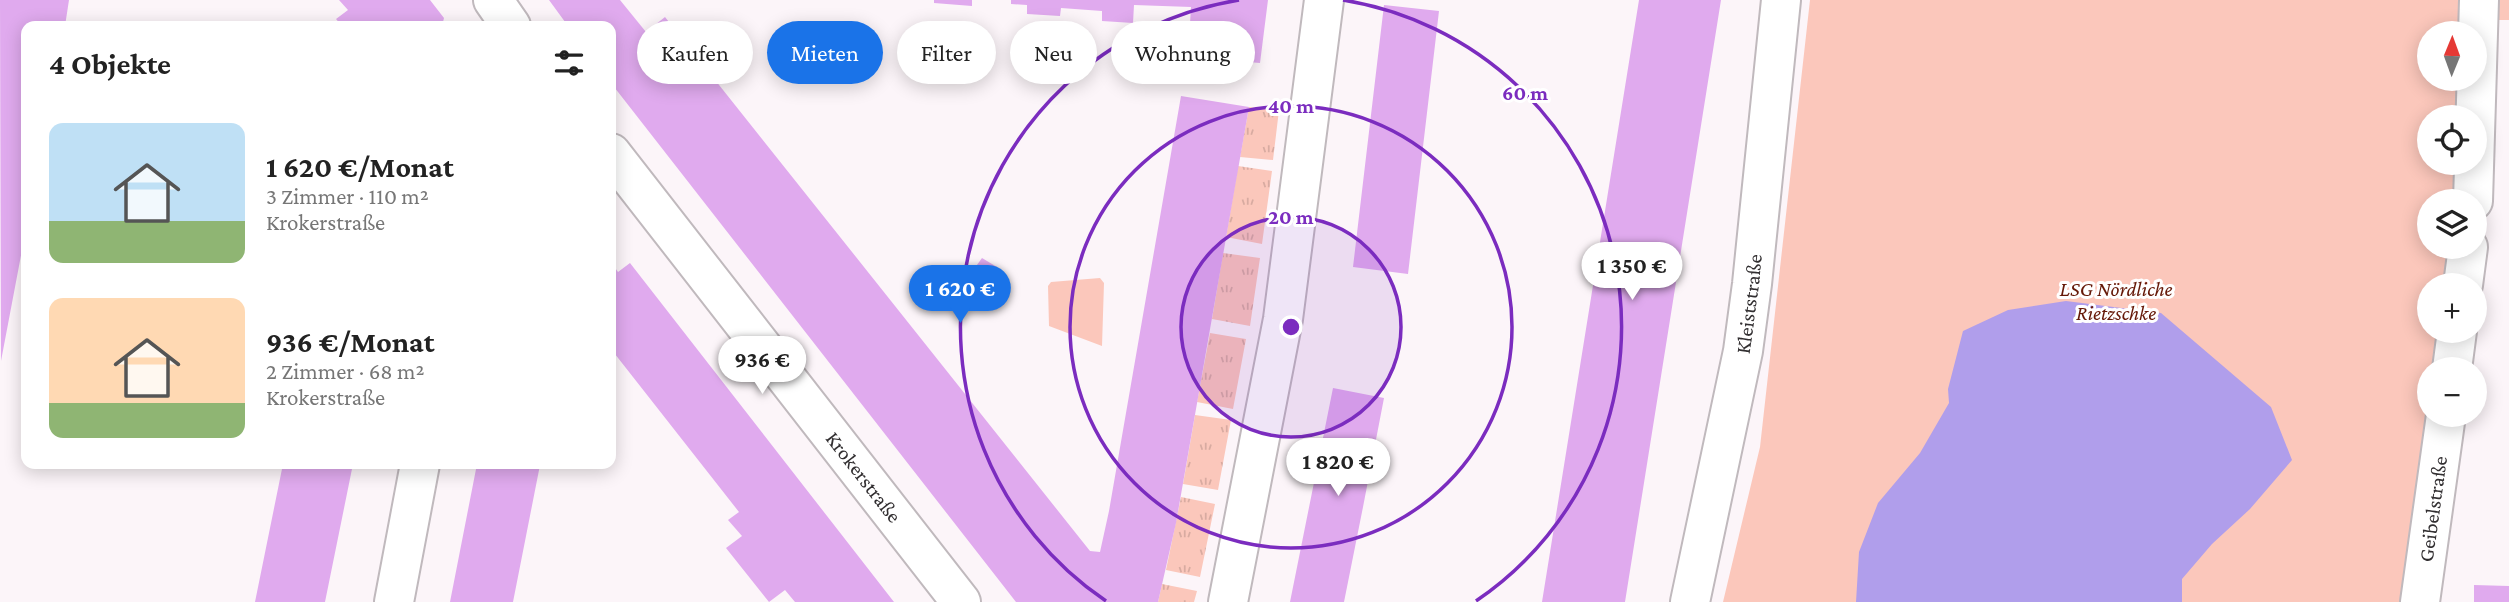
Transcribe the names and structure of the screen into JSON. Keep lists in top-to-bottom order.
{
  "streets": {
    "street": ["Kleiststraße", "Krokerstraße", "Geibelstraße"]
  },
  "parks": ["LSG Nördliche Rietzschke"],
  "north": "top",
  "page": {
    "map_buttons": ["+", "−"],
    "chip": [
      "Kaufen",
      "Mieten",
      "Filter",
      "Neu",
      "Wohnung"
    ],
    "heading": "4 Objekte",
    "list": [
      {
        "name": "1 620 €/Monat",
        "note": "3 Zimmer · 110 m² · Krokerstraße"
      },
      {
        "name": "936 €/Monat",
        "note": "2 Zimmer · 68 m² · Krokerstraße"
      }
    ],
    "price": [
      "1 350 €",
      "1 620 €",
      "936 €",
      "1 820 €"
    ]
  },
  "rings": ["60 m", "40 m", "20 m"]
}
